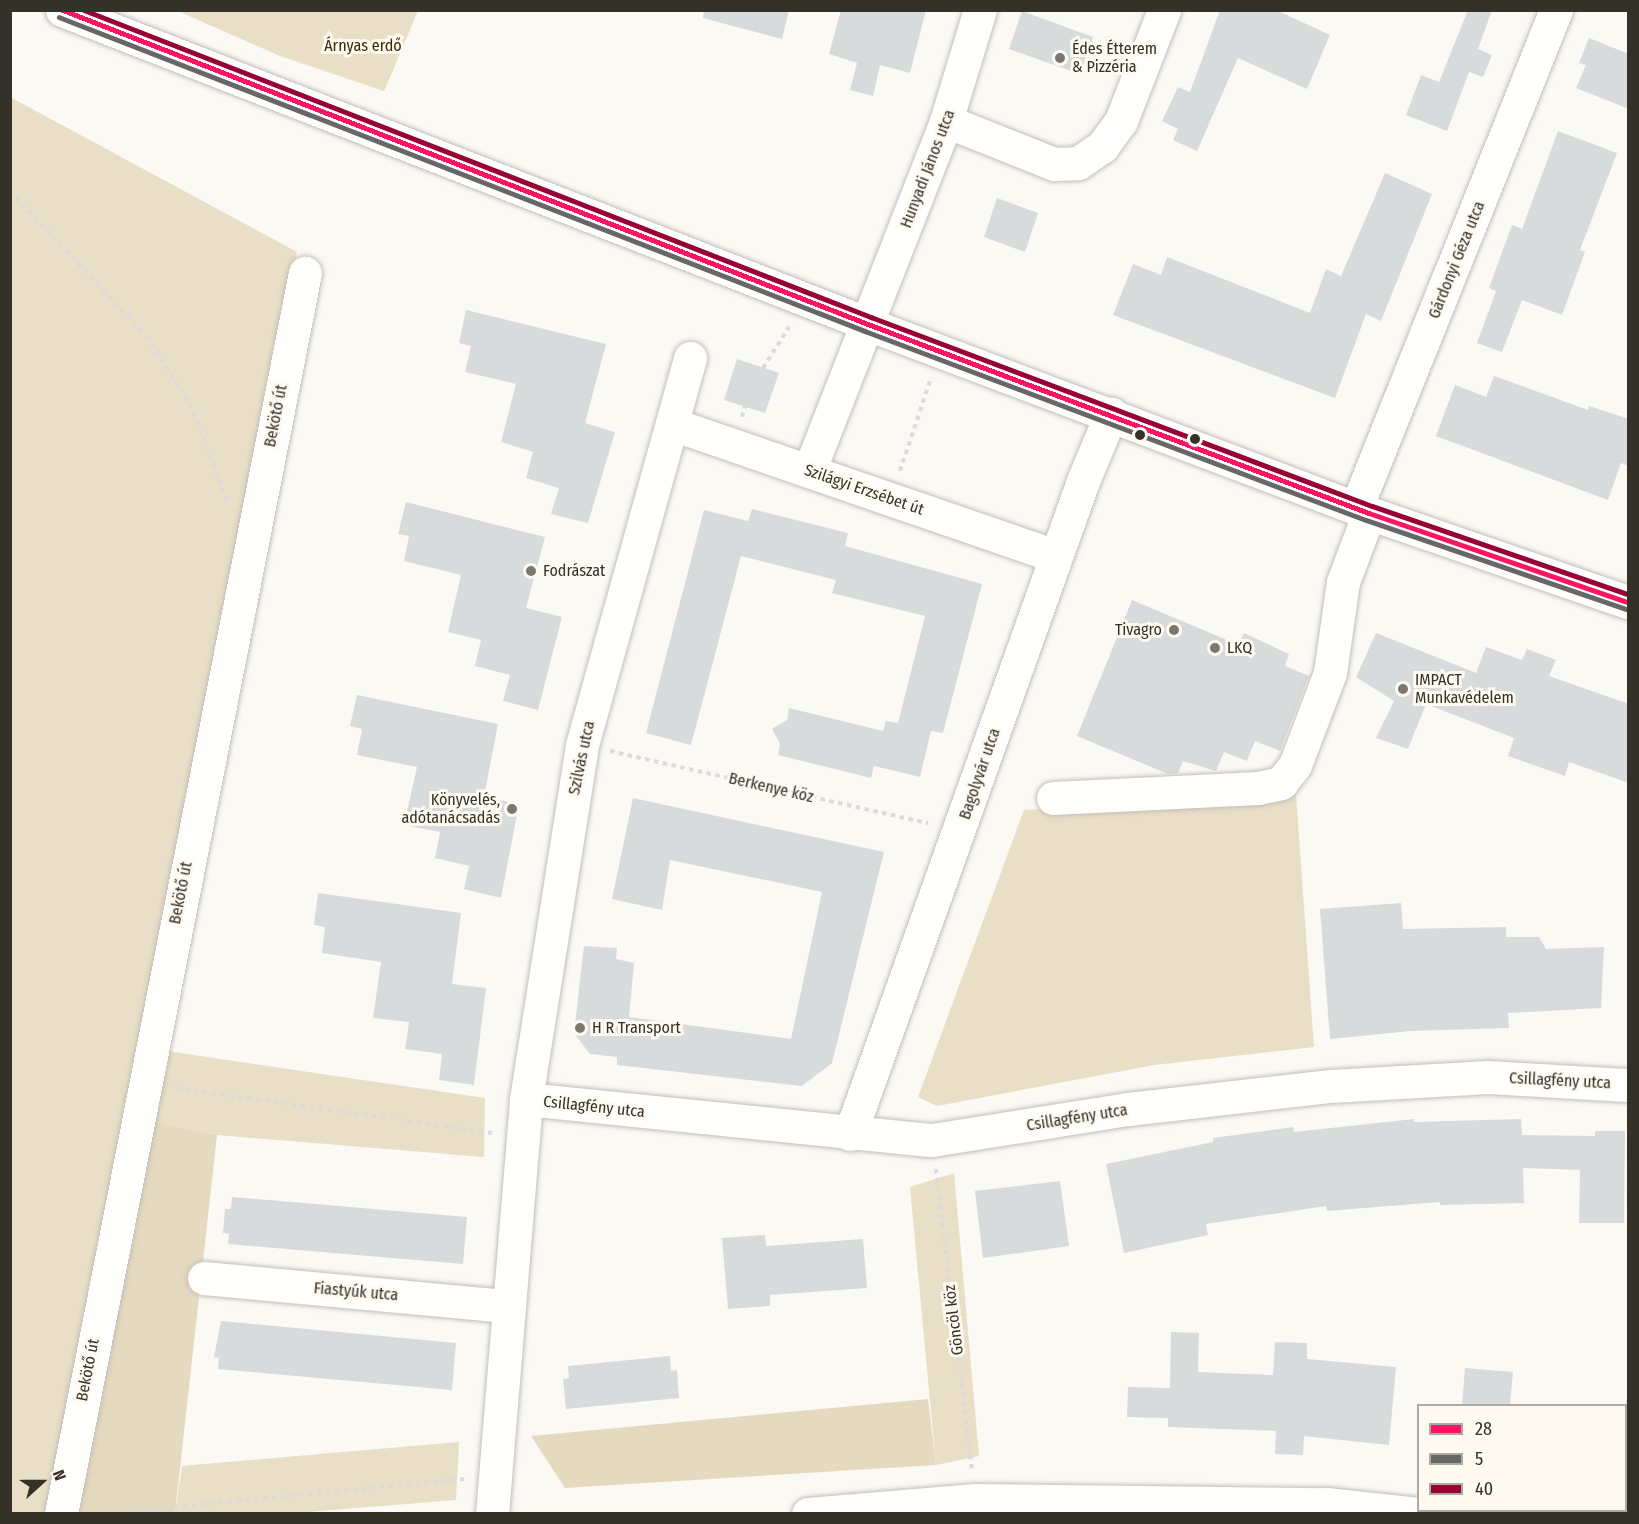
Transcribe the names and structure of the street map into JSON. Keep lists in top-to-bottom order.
{
  "streets": {
    "street": [
      "Hunyadi János utca",
      "Gárdonyi Géza utca",
      "Bekötő út",
      "Szilágyi Erzsébet út",
      "Szilvás utca",
      "Bagolyvár utca",
      "Csillagfény utca",
      "Fiastyúk utca"
    ],
    "path": ["Berkenye köz", "Göncöl köz"]
  },
  "crossings": [
    ["Hunyadi János utca", "Szilágyi Erzsébet út"],
    ["Szilágyi Erzsébet út", "Szilvás utca"],
    ["Szilágyi Erzsébet út", "Bagolyvár utca"],
    ["Szilvás utca", "Berkenye köz"],
    ["Szilvás utca", "Csillagfény utca"],
    ["Bagolyvár utca", "Berkenye köz"],
    ["Bagolyvár utca", "Csillagfény utca"],
    ["Csillagfény utca", "Göncöl köz"]
  ],
  "parks": ["Árnyas erdő"],
  "places": [
    "Édes Étterem & Pizzéria",
    "Fodrászat",
    "Tivagro",
    "LKQ",
    "IMPACT Munkavédelem",
    "Könyvelés, adótanácsadás",
    "H R Transport"
  ],
  "lines": ["transit line 28", "transit line 40", "transit line 5"],
  "legend": ["28", "5", "40"],
  "north": "right"
}
